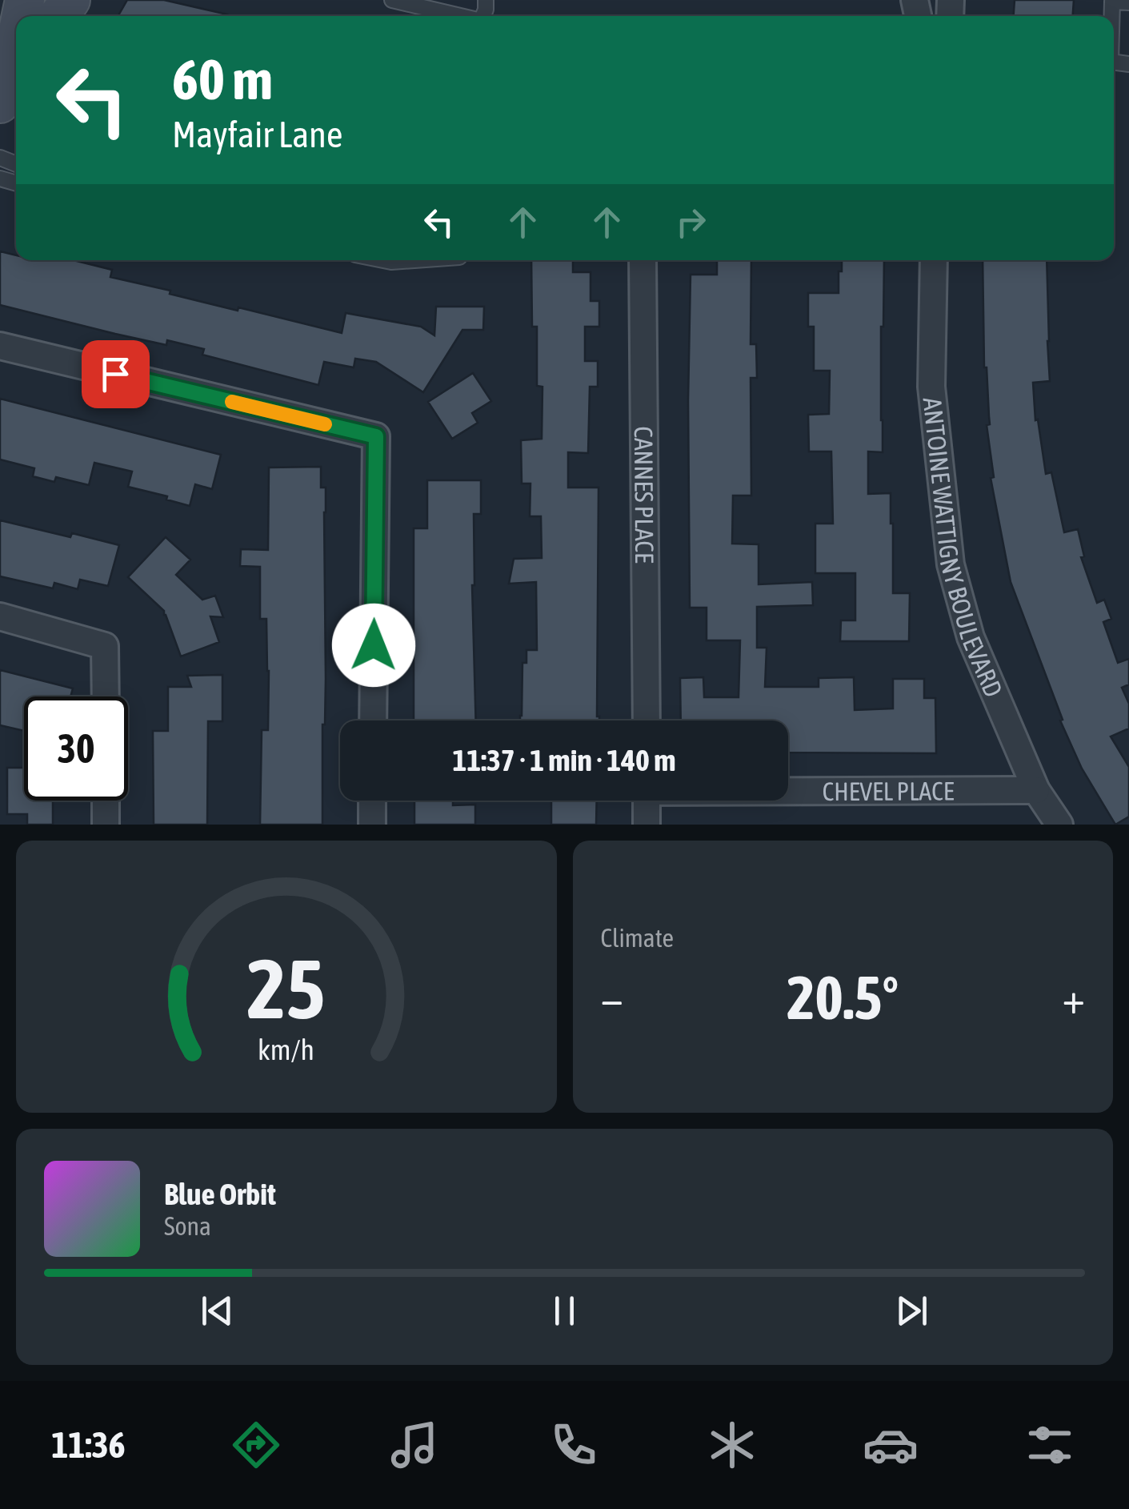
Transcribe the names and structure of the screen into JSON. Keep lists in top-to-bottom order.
{
  "streets": {
    "street": ["CANNES PLACE", "ANTOINE WATTIGNY BOULEVARD", "CHEVEL PLACE"]
  },
  "crossings": [
    ["ANTOINE WATTIGNY BOULEVARD", "CHEVEL PLACE"]
  ],
  "page": {
    "turn": ["60 m", "Mayfair Lane"],
    "limit": "30",
    "trip": "11:37 · 1 min · 140 m",
    "tile": "Climate",
    "heat": ["−", "20.5°", "+"],
    "song": ["Blue Orbit", "Sona"],
    "tabs": "11:36",
    "gauge": ["25", "km/h"]
  }
}
